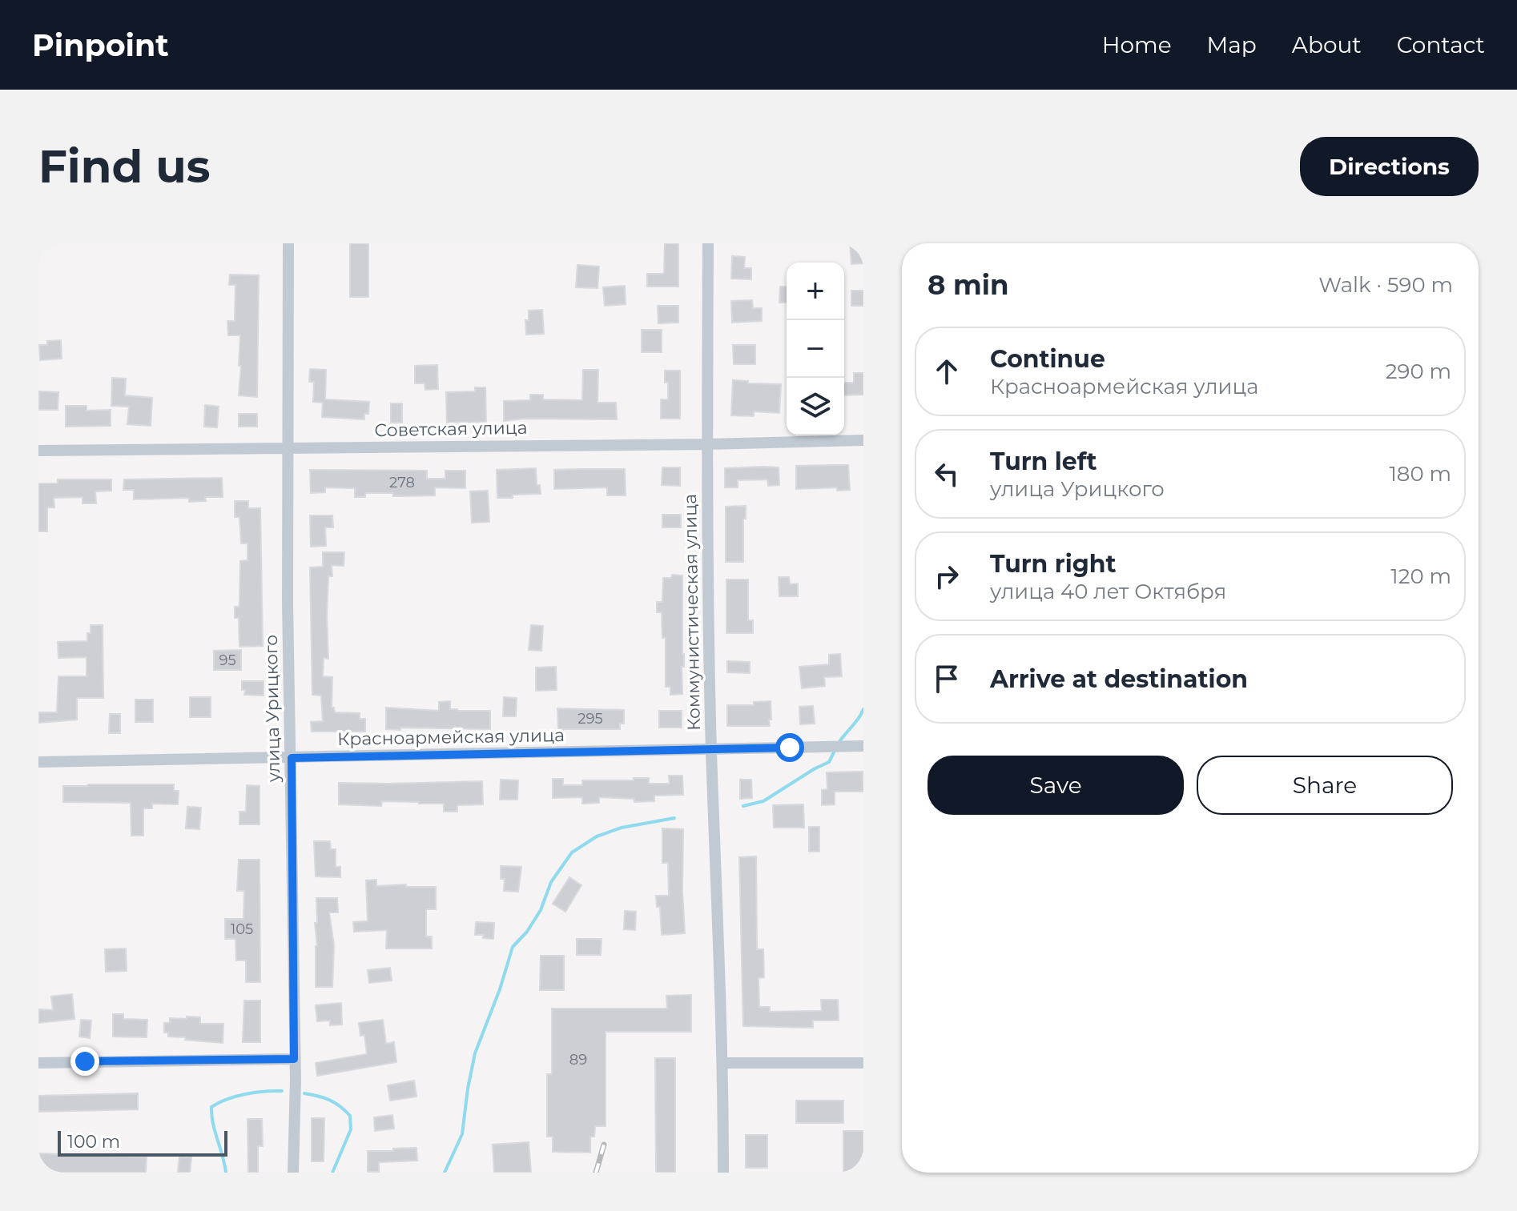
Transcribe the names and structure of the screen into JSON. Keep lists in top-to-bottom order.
{
  "streets": {
    "street": [
      "Советская улица",
      "Коммунистическая улица",
      "улица Урицкого",
      "Красноармейская улица"
    ]
  },
  "crossings": [
    ["Советская улица", "Коммунистическая улица"],
    ["Советская улица", "улица Урицкого"],
    ["Коммунистическая улица", "Красноармейская улица"],
    ["улица Урицкого", "Красноармейская улица"]
  ],
  "house_numbers": [
    "278",
    "95",
    "295",
    "105",
    "89"
  ],
  "scale_bar": "100 m",
  "page": {
    "header": "Pinpoint",
    "nav": [
      "Home",
      "Map",
      "About",
      "Contact"
    ],
    "buttons": [
      "Directions",
      ["Save", "Share"]
    ],
    "title": "Find us",
    "heading": ["8 min", "Walk · 590 m"],
    "map_buttons": ["+", "−"],
    "list": [
      ["Continue", "Красноармейская улица", "290 m"],
      ["Turn left", "улица Урицкого", "180 m"],
      ["Turn right", "улица 40 лет Октября", "120 m"],
      "Arrive at destination"
    ],
    "scale": "100 m"
  }
}
